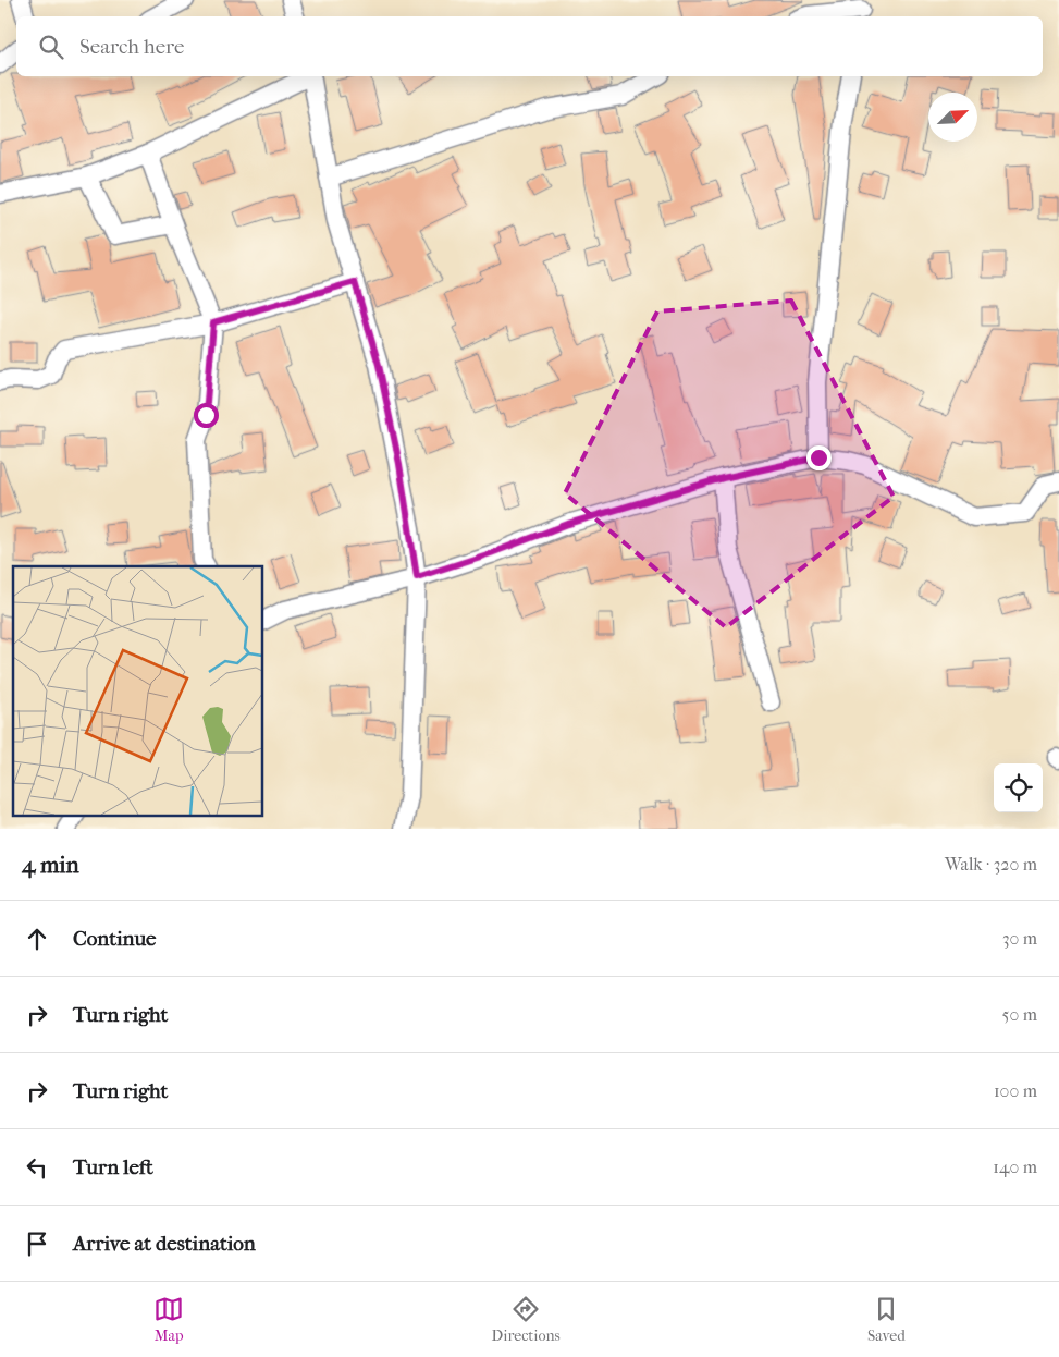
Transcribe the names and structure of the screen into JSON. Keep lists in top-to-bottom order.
{
  "north": "top right",
  "page": {
    "search": "Search here",
    "heading": ["4 min", "Walk · 320 m"],
    "list": [
      ["Continue", "30 m"],
      ["Turn right", "50 m"],
      ["Turn right", "100 m"],
      ["Turn left", "140 m"],
      "Arrive at destination"
    ],
    "nav": ["Map", "Directions", "Saved"]
  }
}
